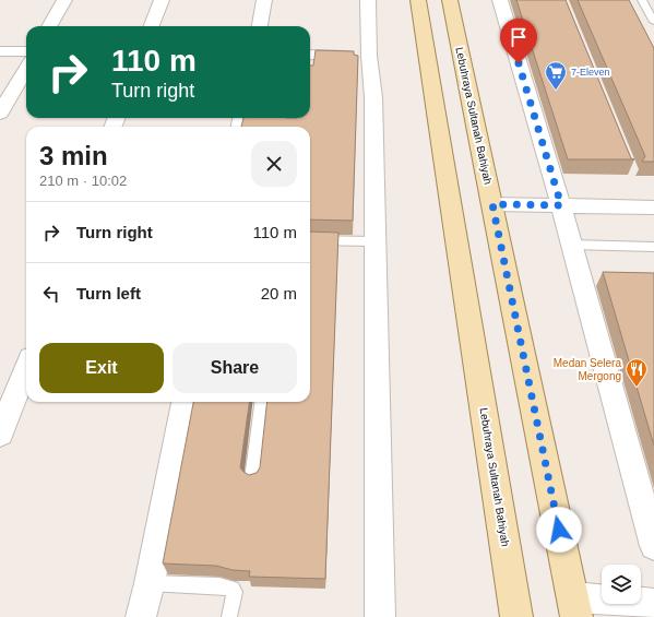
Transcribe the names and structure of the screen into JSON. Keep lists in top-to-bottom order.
{
  "streets": {
    "main road": ["Lebuhraya Sultanah Bahiyah"]
  },
  "places": {
    "supermarket": ["7-Eleven"],
    "restaurant": ["Medan Selera Mergong"]
  },
  "page": {
    "turn": ["110 m", "Turn right"],
    "heading": ["3 min", "210 m · 10:02"],
    "list": [
      {
        "name": "Turn right",
        "value": "110 m"
      },
      {
        "name": "Turn left",
        "value": "20 m"
      }
    ],
    "buttons": ["Exit", "Share"]
  }
}
